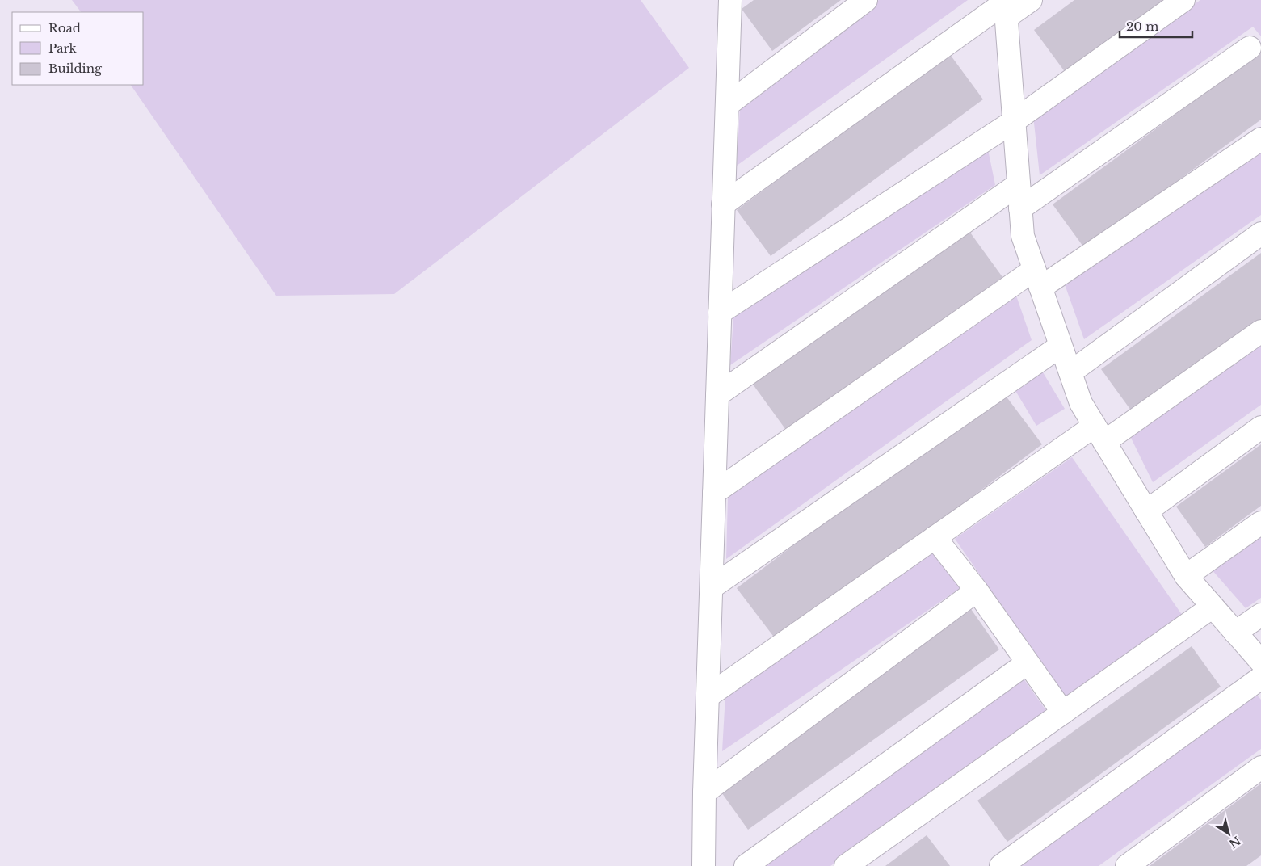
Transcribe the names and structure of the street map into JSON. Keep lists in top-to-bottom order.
{
  "legend": ["Road", "Park", "Building"],
  "scale_bar": "20 m",
  "north": "bottom right"
}
